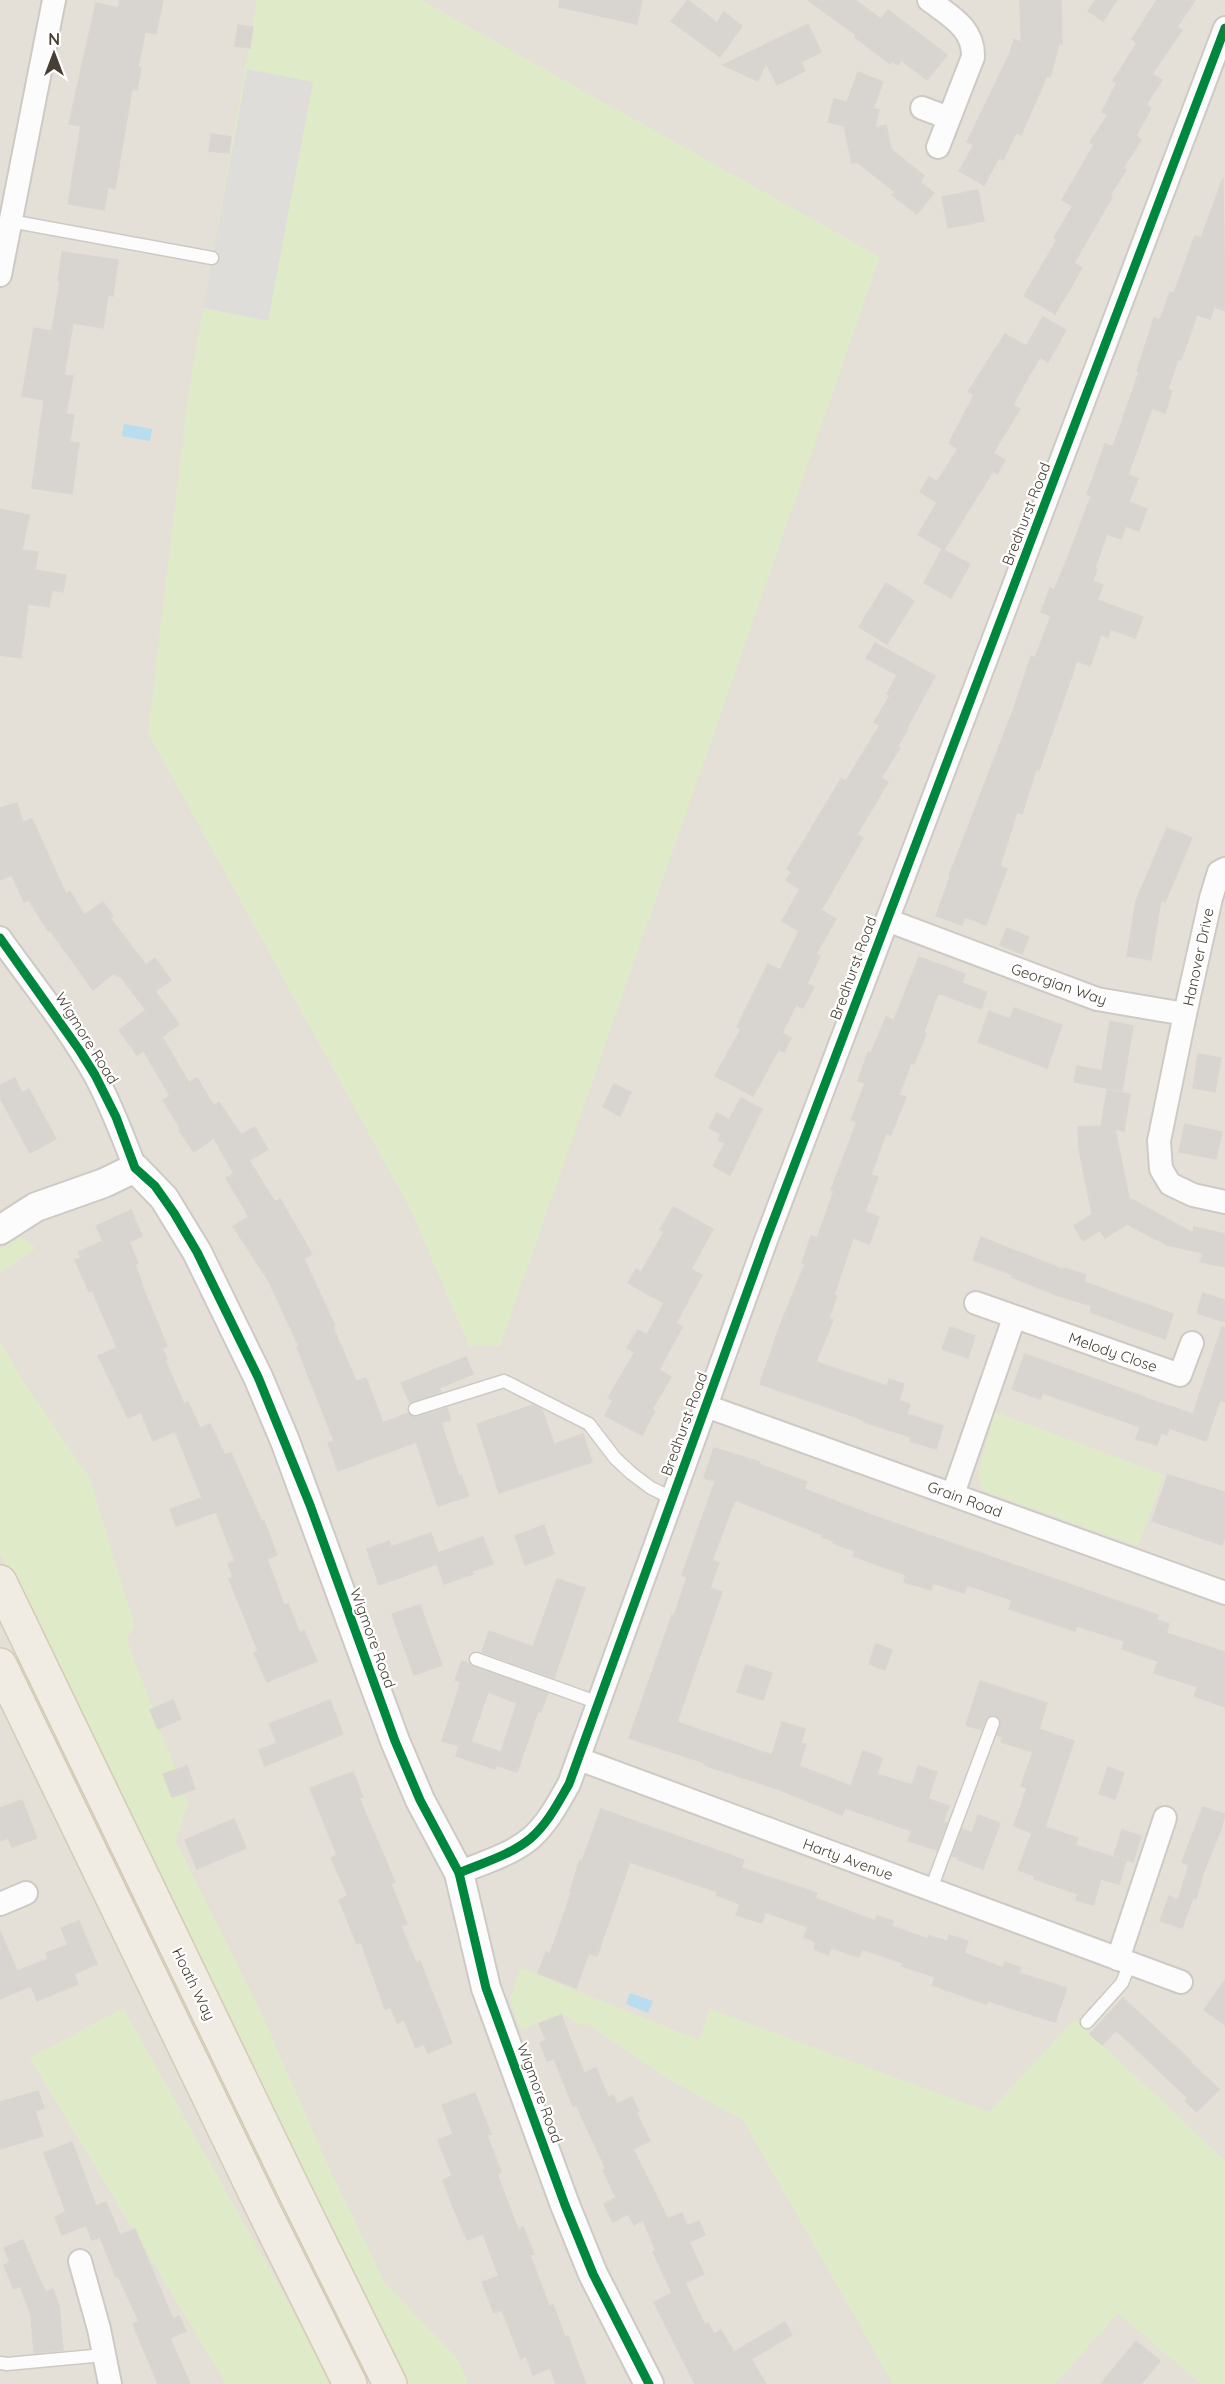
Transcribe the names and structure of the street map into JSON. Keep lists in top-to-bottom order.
{
  "streets": {
    "main road": ["Hoath Way"],
    "street": [
      "Bredhurst Road",
      "Hanover Drive",
      "Georgian Way",
      "Wigmore Road",
      "Melody Close",
      "Grain Road",
      "Harty Avenue"
    ]
  },
  "crossings": [
    ["Bredhurst Road", "Georgian Way"],
    ["Bredhurst Road", "Wigmore Road"],
    ["Bredhurst Road", "Grain Road"],
    ["Bredhurst Road", "Harty Avenue"],
    ["Hanover Drive", "Georgian Way"]
  ],
  "north": "top"
}
